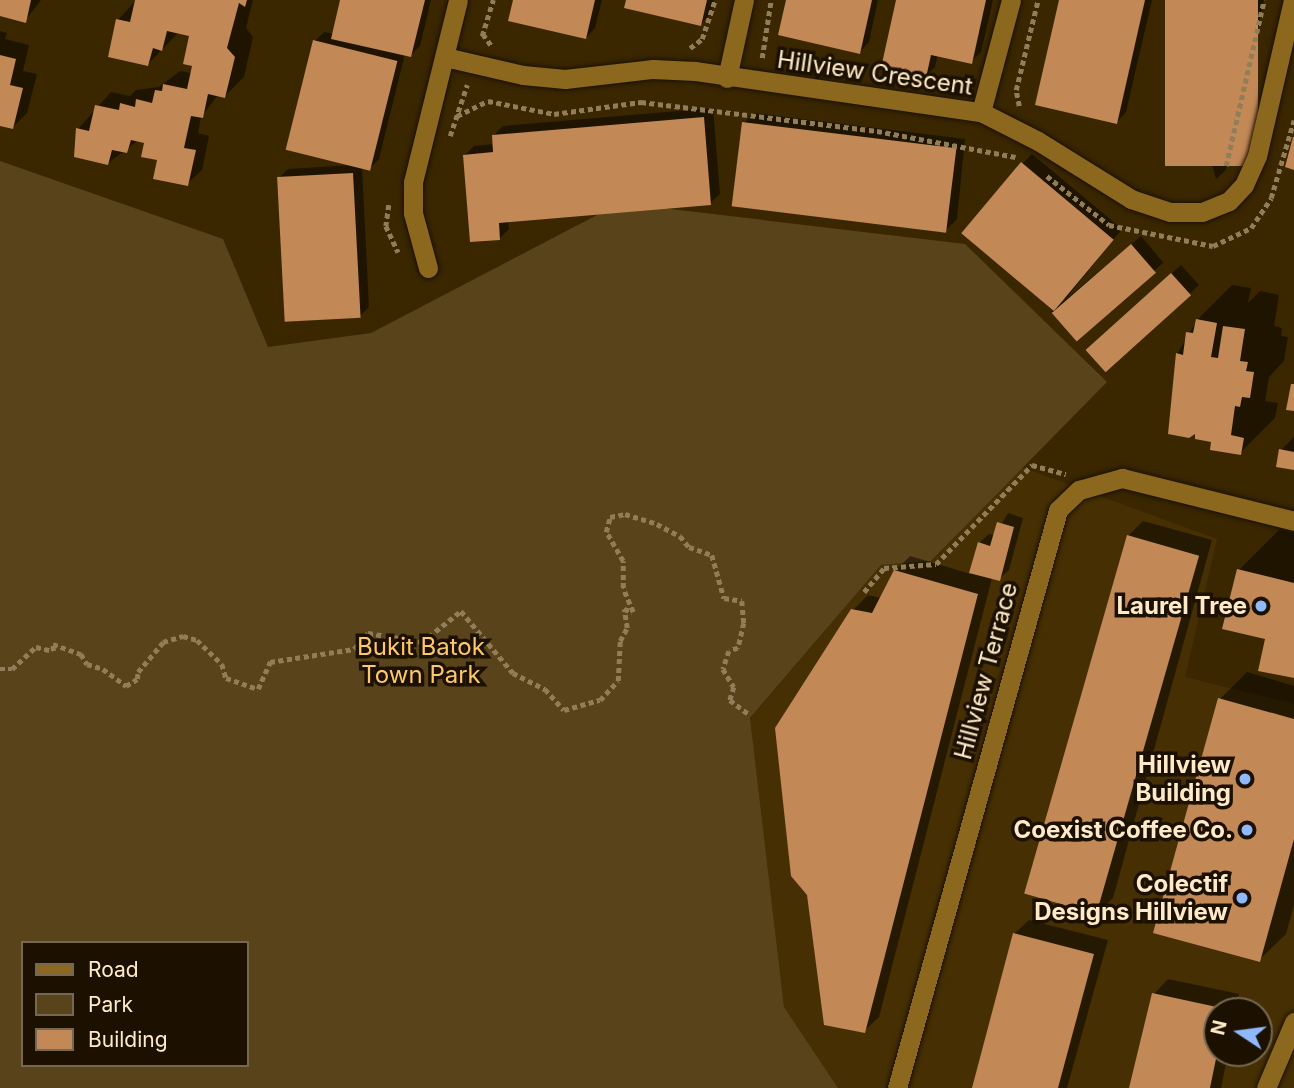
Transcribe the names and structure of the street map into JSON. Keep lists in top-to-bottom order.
{
  "streets": {
    "street": ["Hillview Crescent", "Hillview Terrace"]
  },
  "parks": ["Bukit Batok Town Park"],
  "places": [
    "Laurel Tree",
    "Hillview Building",
    "Coexist Coffee Co.",
    "Colectif Designs Hillview"
  ],
  "legend": ["Road", "Park", "Building"],
  "north": "left"
}
